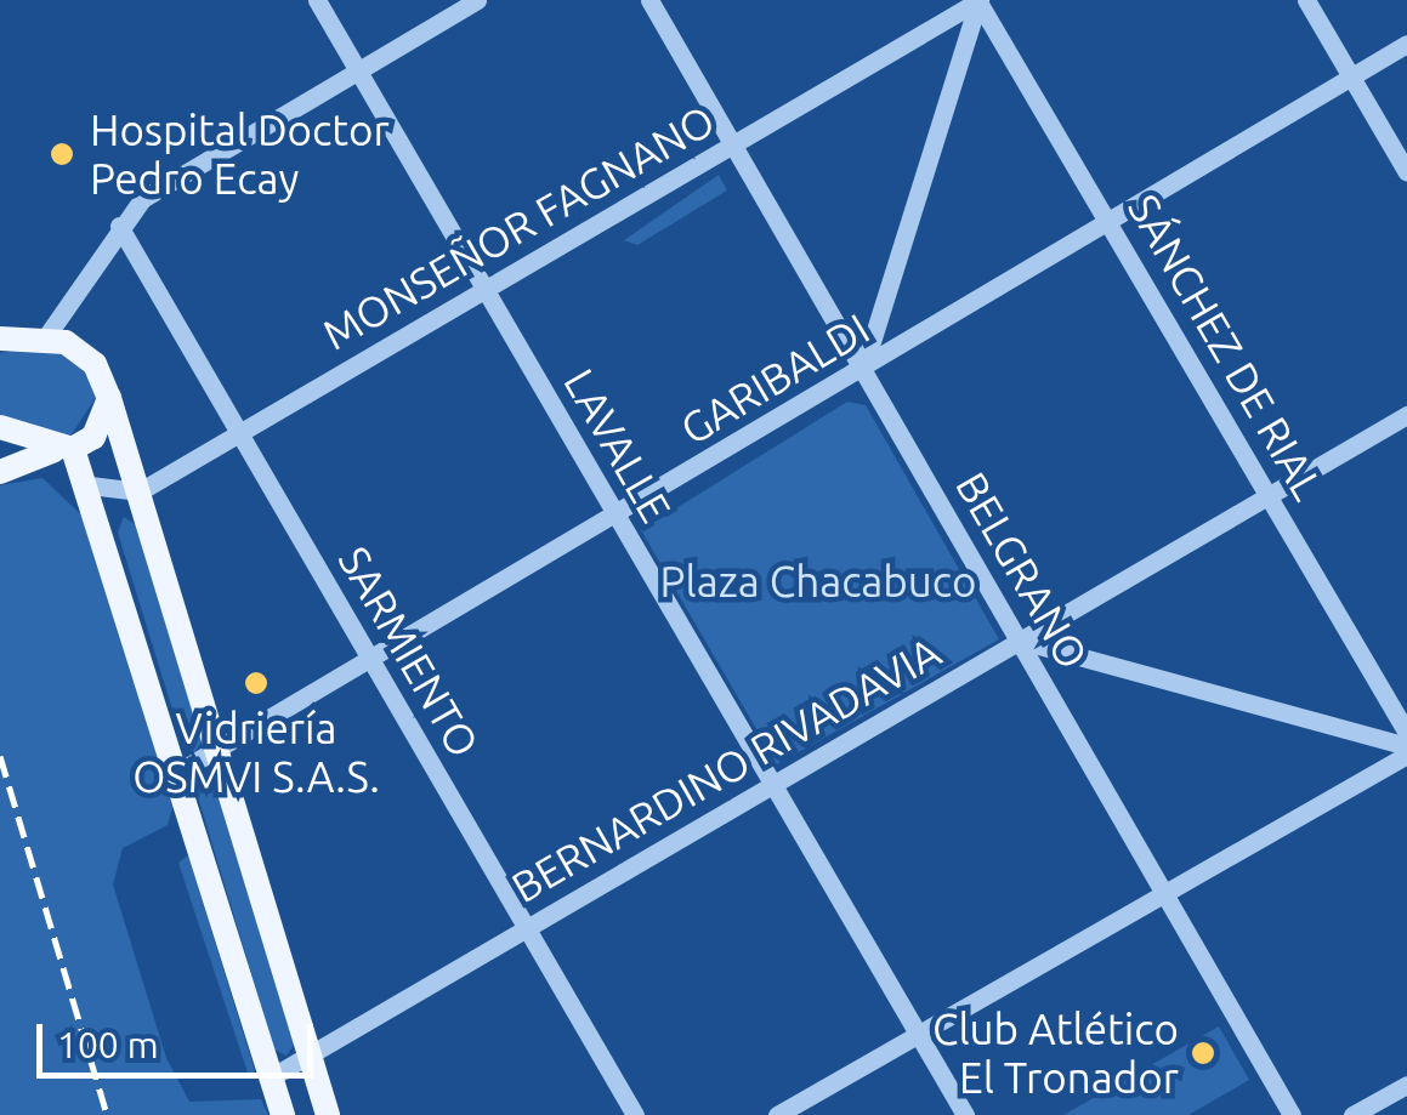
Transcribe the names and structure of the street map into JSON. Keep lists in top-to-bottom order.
{
  "streets": {
    "street": [
      "MONSEÑOR FAGNANO",
      "SÁNCHEZ DE RIAL",
      "GARIBALDI",
      "LAVALLE",
      "BELGRANO",
      "SARMIENTO",
      "BERNARDINO RIVADAVIA"
    ]
  },
  "crossings": [
    ["MONSEÑOR FAGNANO", "SÁNCHEZ DE RIAL"],
    ["MONSEÑOR FAGNANO", "LAVALLE"],
    ["MONSEÑOR FAGNANO", "BELGRANO"],
    ["MONSEÑOR FAGNANO", "SARMIENTO"],
    ["SÁNCHEZ DE RIAL", "GARIBALDI"],
    ["SÁNCHEZ DE RIAL", "BERNARDINO RIVADAVIA"],
    ["GARIBALDI", "LAVALLE"],
    ["GARIBALDI", "BELGRANO"],
    ["GARIBALDI", "SARMIENTO"],
    ["LAVALLE", "BERNARDINO RIVADAVIA"],
    ["BELGRANO", "BERNARDINO RIVADAVIA"],
    ["SARMIENTO", "BERNARDINO RIVADAVIA"]
  ],
  "parks": ["Plaza Chacabuco"],
  "places": ["Hospital Doctor Pedro Ecay", "Vidriería OSMVI S.A.S.", "Club Atlético El Tronador"],
  "scale_bar": "100 m"
}
